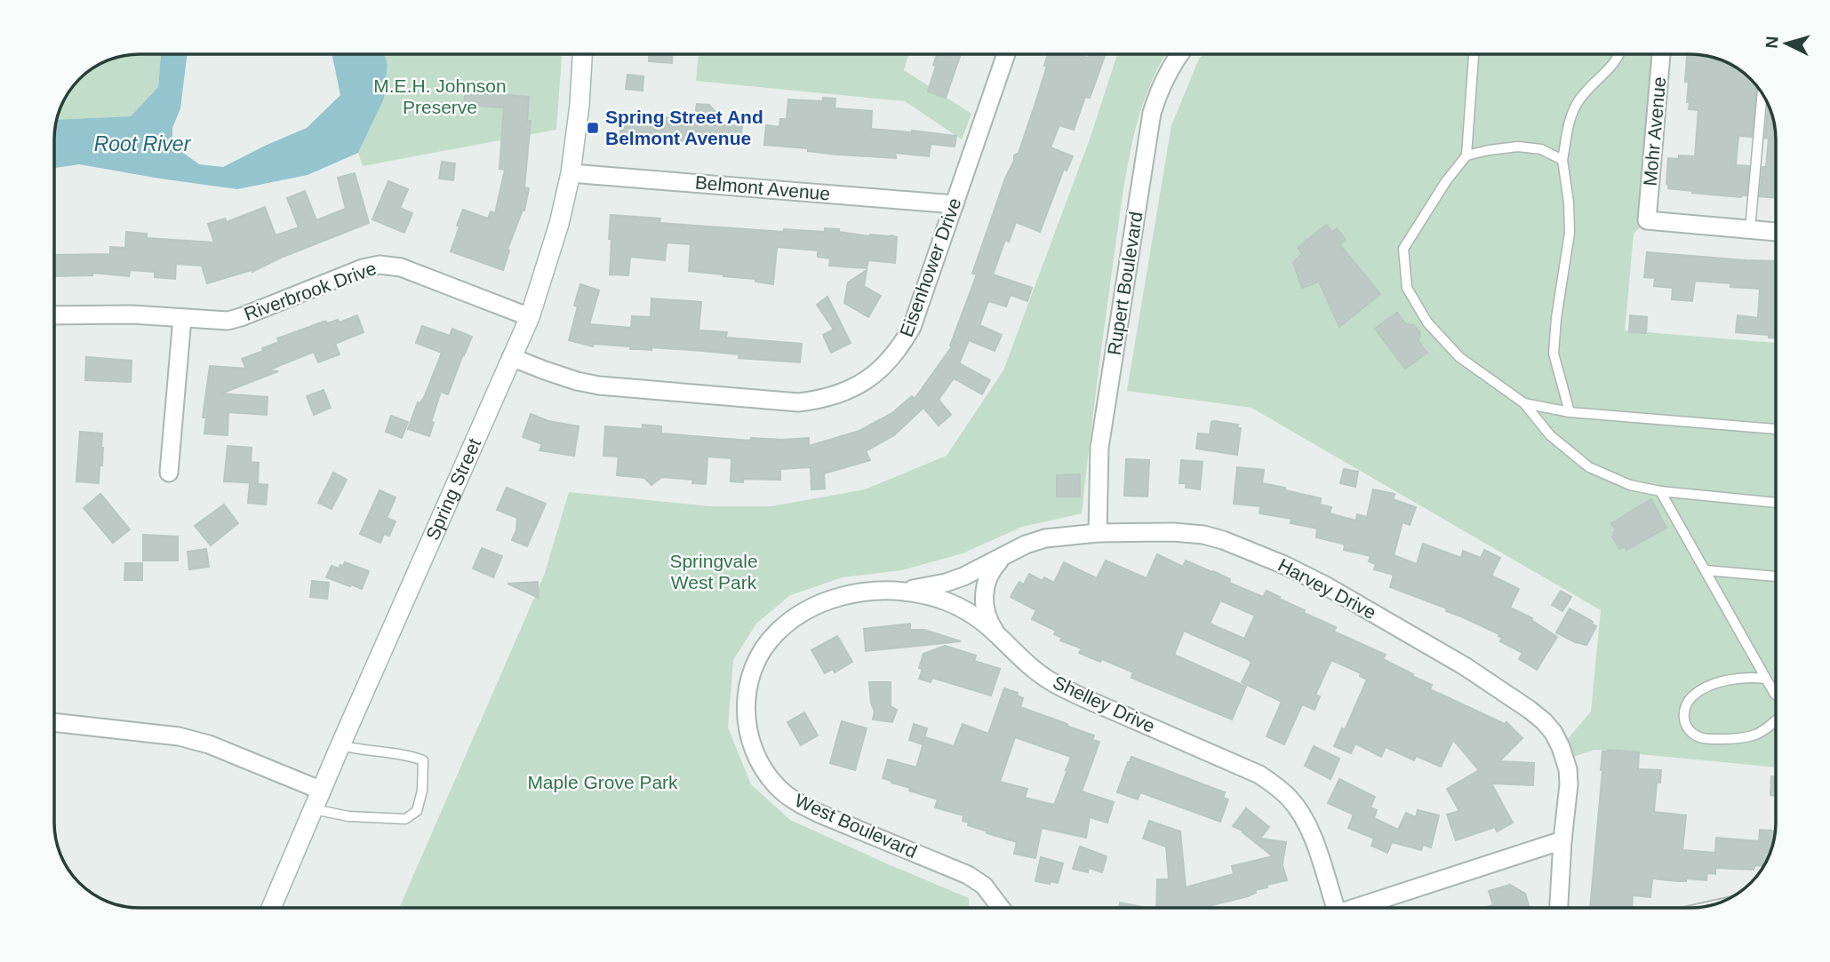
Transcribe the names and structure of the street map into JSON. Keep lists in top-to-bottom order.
{
  "streets": {
    "main road": ["Spring Street"],
    "street": [
      "Mohr Avenue",
      "Belmont Avenue",
      "Eisenhower Drive",
      "Rupert Boulevard",
      "Riverbrook Drive",
      "Harvey Drive",
      "Shelley Drive",
      "West Boulevard"
    ]
  },
  "crossings": [
    ["Belmont Avenue", "Eisenhower Drive"],
    ["Belmont Avenue", "Spring Street"],
    ["Eisenhower Drive", "Spring Street"],
    ["Rupert Boulevard", "Harvey Drive"],
    ["Riverbrook Drive", "Spring Street"],
    ["Harvey Drive", "Shelley Drive"],
    ["Shelley Drive", "West Boulevard"]
  ],
  "water": ["Root River"],
  "parks": ["M.E.H. Johnson Preserve", "Springvale West Park", "Maple Grove Park"],
  "places": {
    "transit": ["Spring Street And Belmont Avenue"]
  },
  "north": "left"
}
